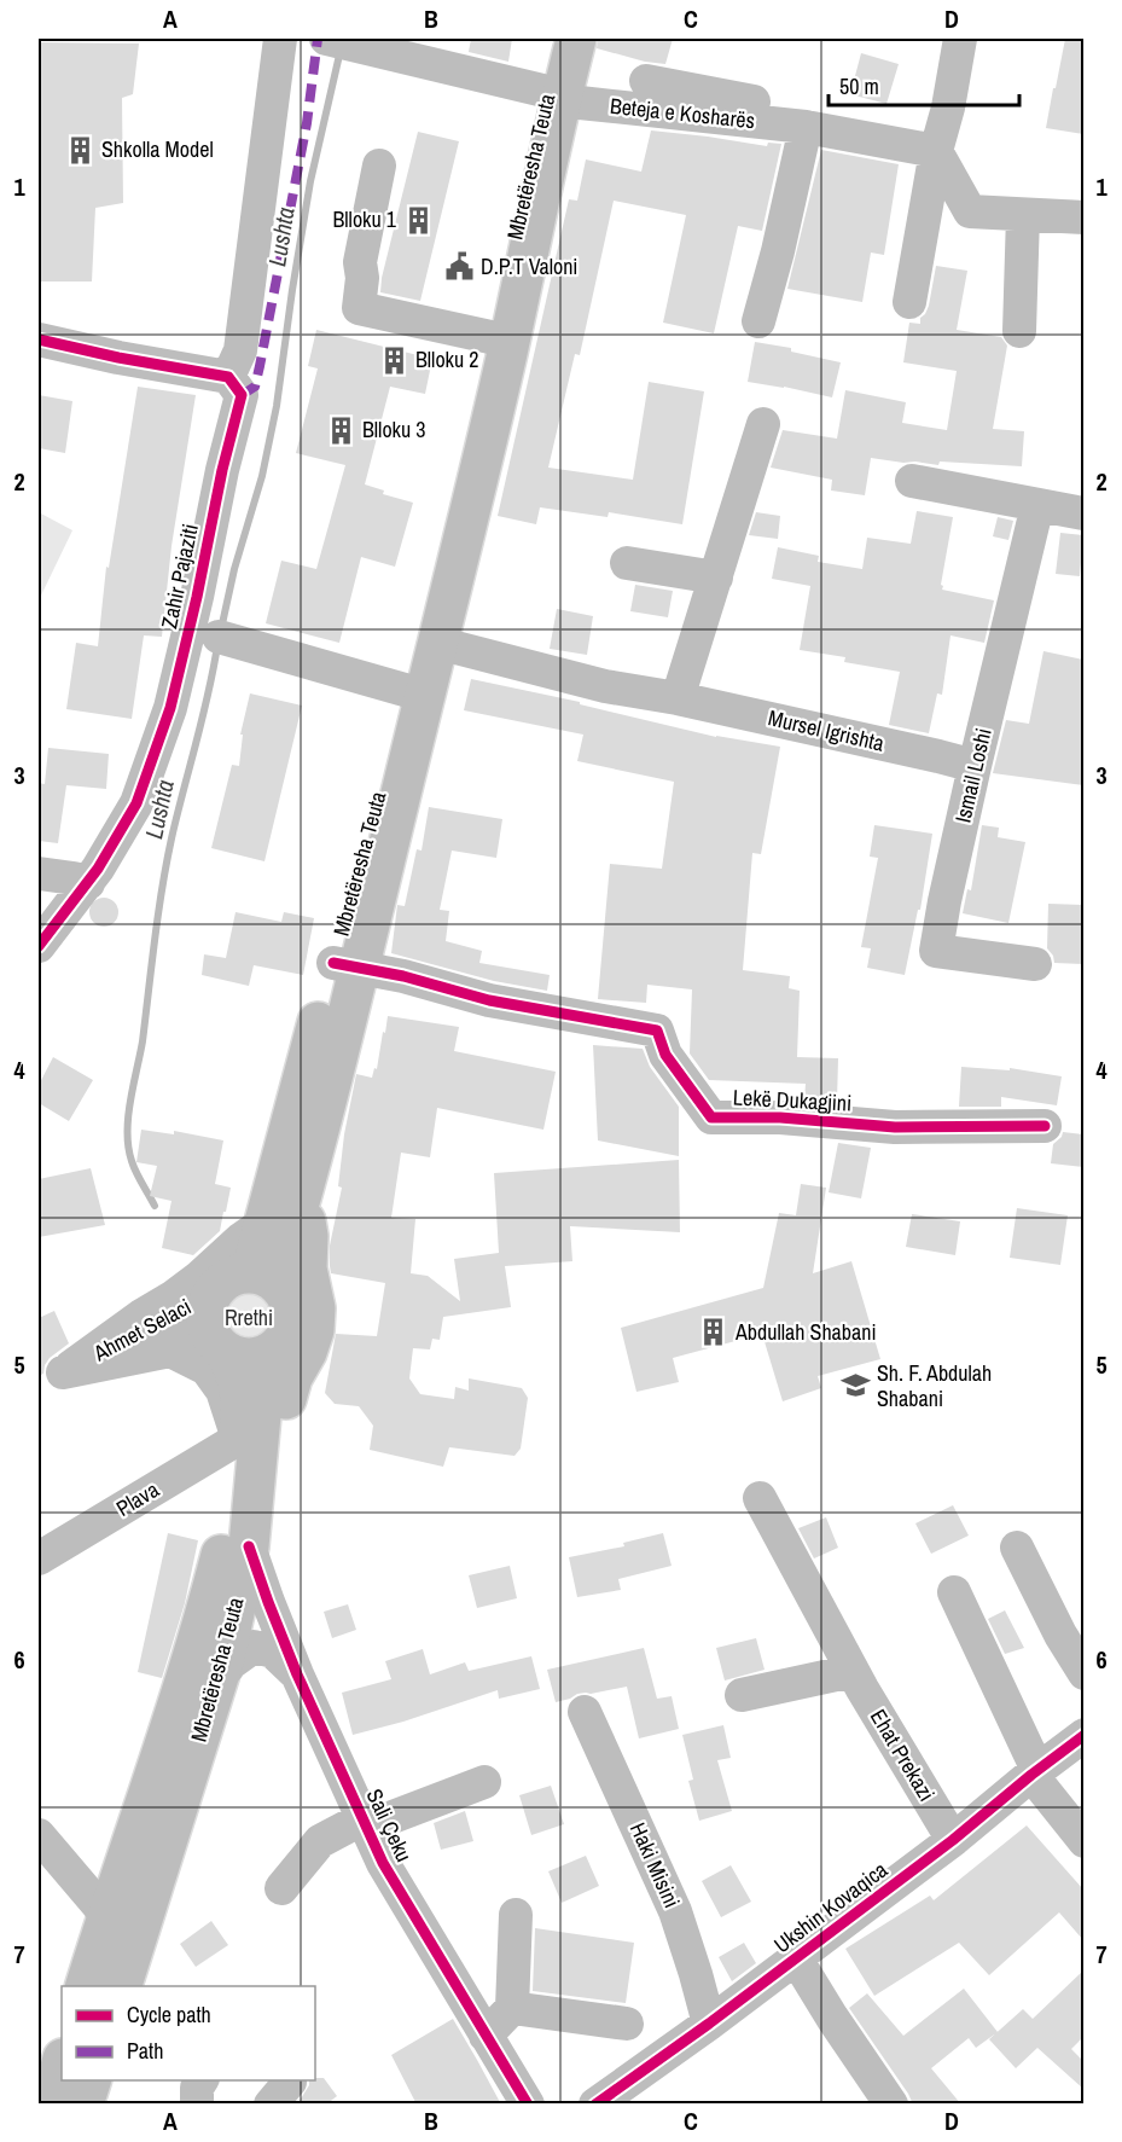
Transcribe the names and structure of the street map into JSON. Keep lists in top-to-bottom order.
{
  "streets": {
    "main road": ["Mbretëresha Teuta"],
    "street": [
      "Beteja e Kosharës",
      "Zahir Pajaziti",
      "Mursel Igrishta",
      "Ismail Loshi",
      "Lekë Dukagjini",
      "Ahmet Selaci",
      "Plava",
      "Ehat Prekazi",
      "Sali Çeku",
      "Haki Misini",
      "Ukshin Kovaqica"
    ]
  },
  "crossings": [
    ["Beteja e Kosharës", "Mbretëresha Teuta"],
    ["Mbretëresha Teuta", "Mursel Igrishta"],
    ["Mbretëresha Teuta", "Lekë Dukagjini"],
    ["Mbretëresha Teuta", "Ahmet Selaci"],
    ["Mbretëresha Teuta", "Plava"],
    ["Mbretëresha Teuta", "Sali Çeku"],
    ["Mursel Igrishta", "Ismail Loshi"],
    ["Ehat Prekazi", "Ukshin Kovaqica"],
    ["Haki Misini", "Ukshin Kovaqica"]
  ],
  "water": ["Lushta"],
  "parks": ["Rrethi"],
  "places": {
    "building": [
      "Shkolla Model",
      "Blloku 1",
      "Blloku 2",
      "Blloku 3",
      "Abdullah Shabani"
    ],
    "public building": ["D.P.T Valoni"],
    "school or university": ["Sh. F. Abdulah Shabani"]
  },
  "legend": ["Cycle path", "Path"],
  "scale_bar": "50 m",
  "grid": {
    "columns": [
      "A",
      "B",
      "C",
      "D"
    ],
    "rows": [
      "1",
      "2",
      "3",
      "4",
      "5",
      "6",
      "7"
    ]
  }
}
